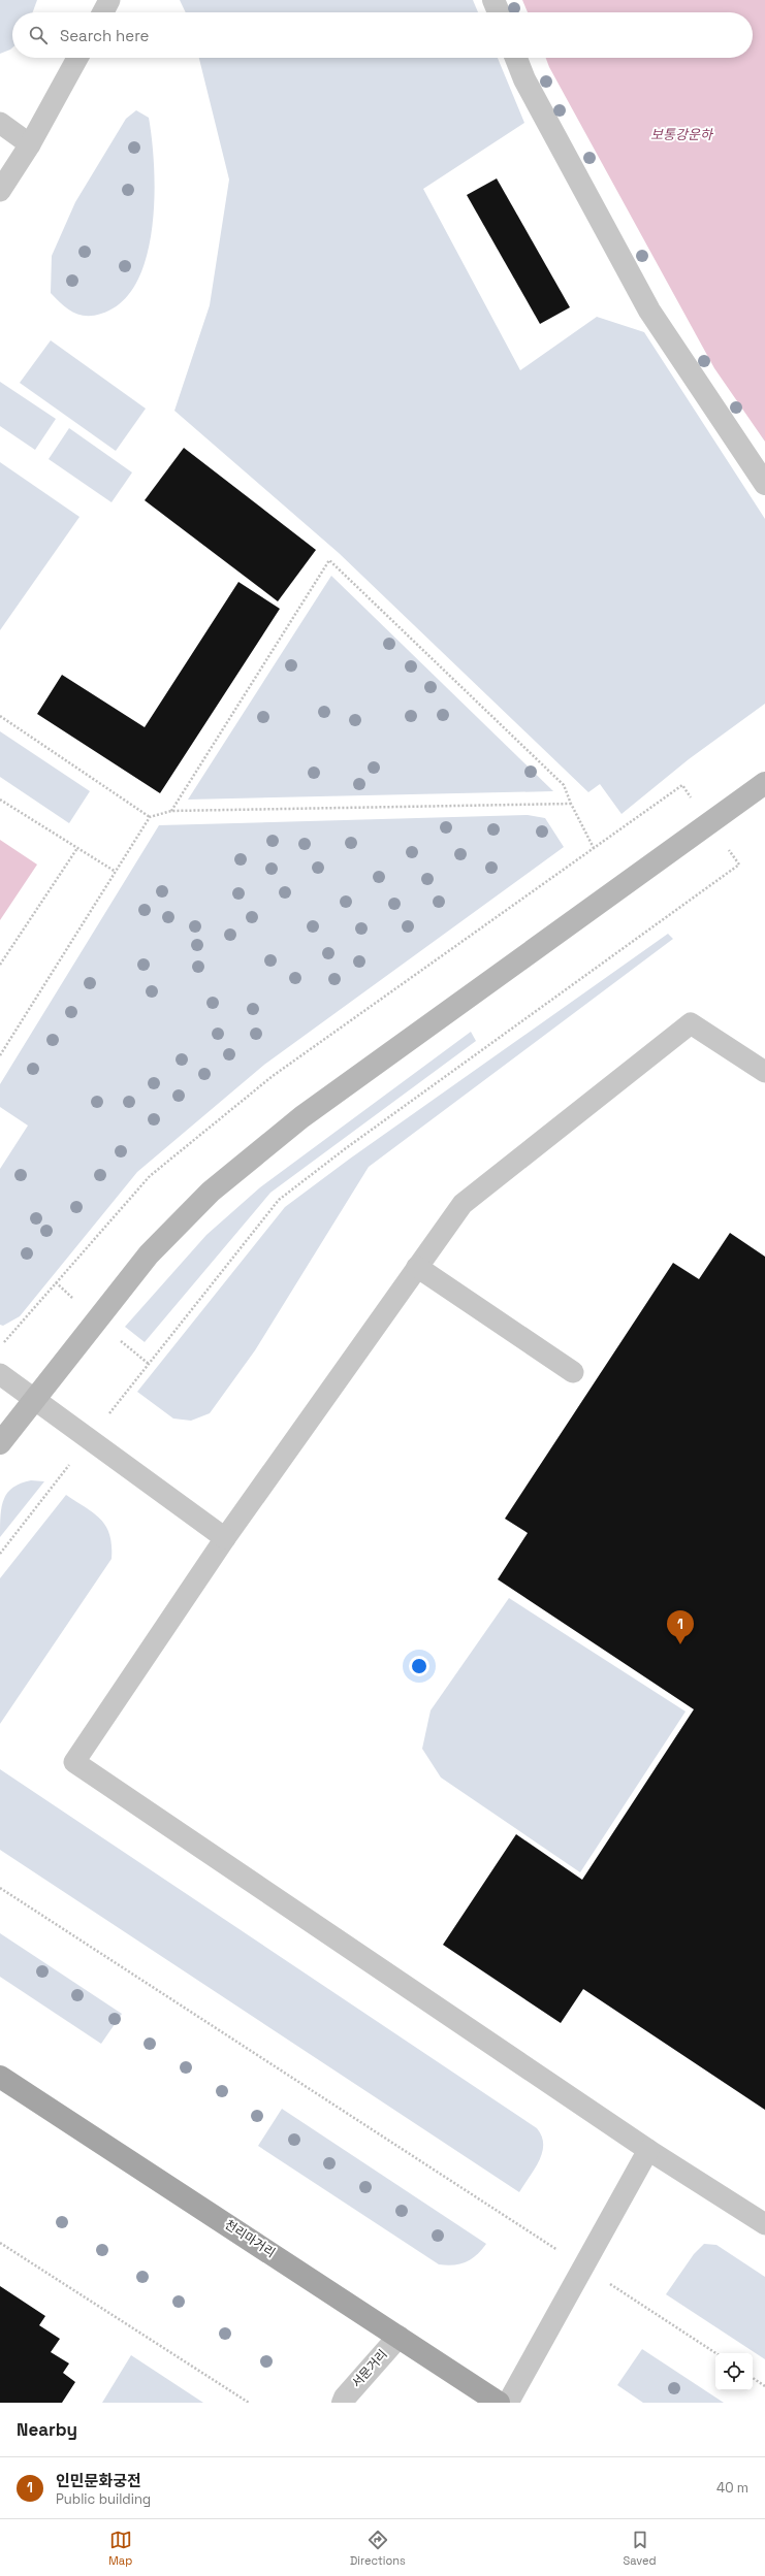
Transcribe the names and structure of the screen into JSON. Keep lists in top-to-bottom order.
{
  "streets": {
    "main road": ["천리마거리"],
    "street": ["서문거리"]
  },
  "crossings": [
    ["천리마거리", "서문거리"]
  ],
  "water": ["보통강운하"],
  "page": {
    "search": "Search here",
    "pins": "1",
    "heading": "Nearby",
    "list": [
      {
        "mark": "1",
        "name": "인민문화궁전",
        "note": "Public building",
        "value": "40 m"
      }
    ],
    "nav": ["Map", "Directions", "Saved"]
  }
}
